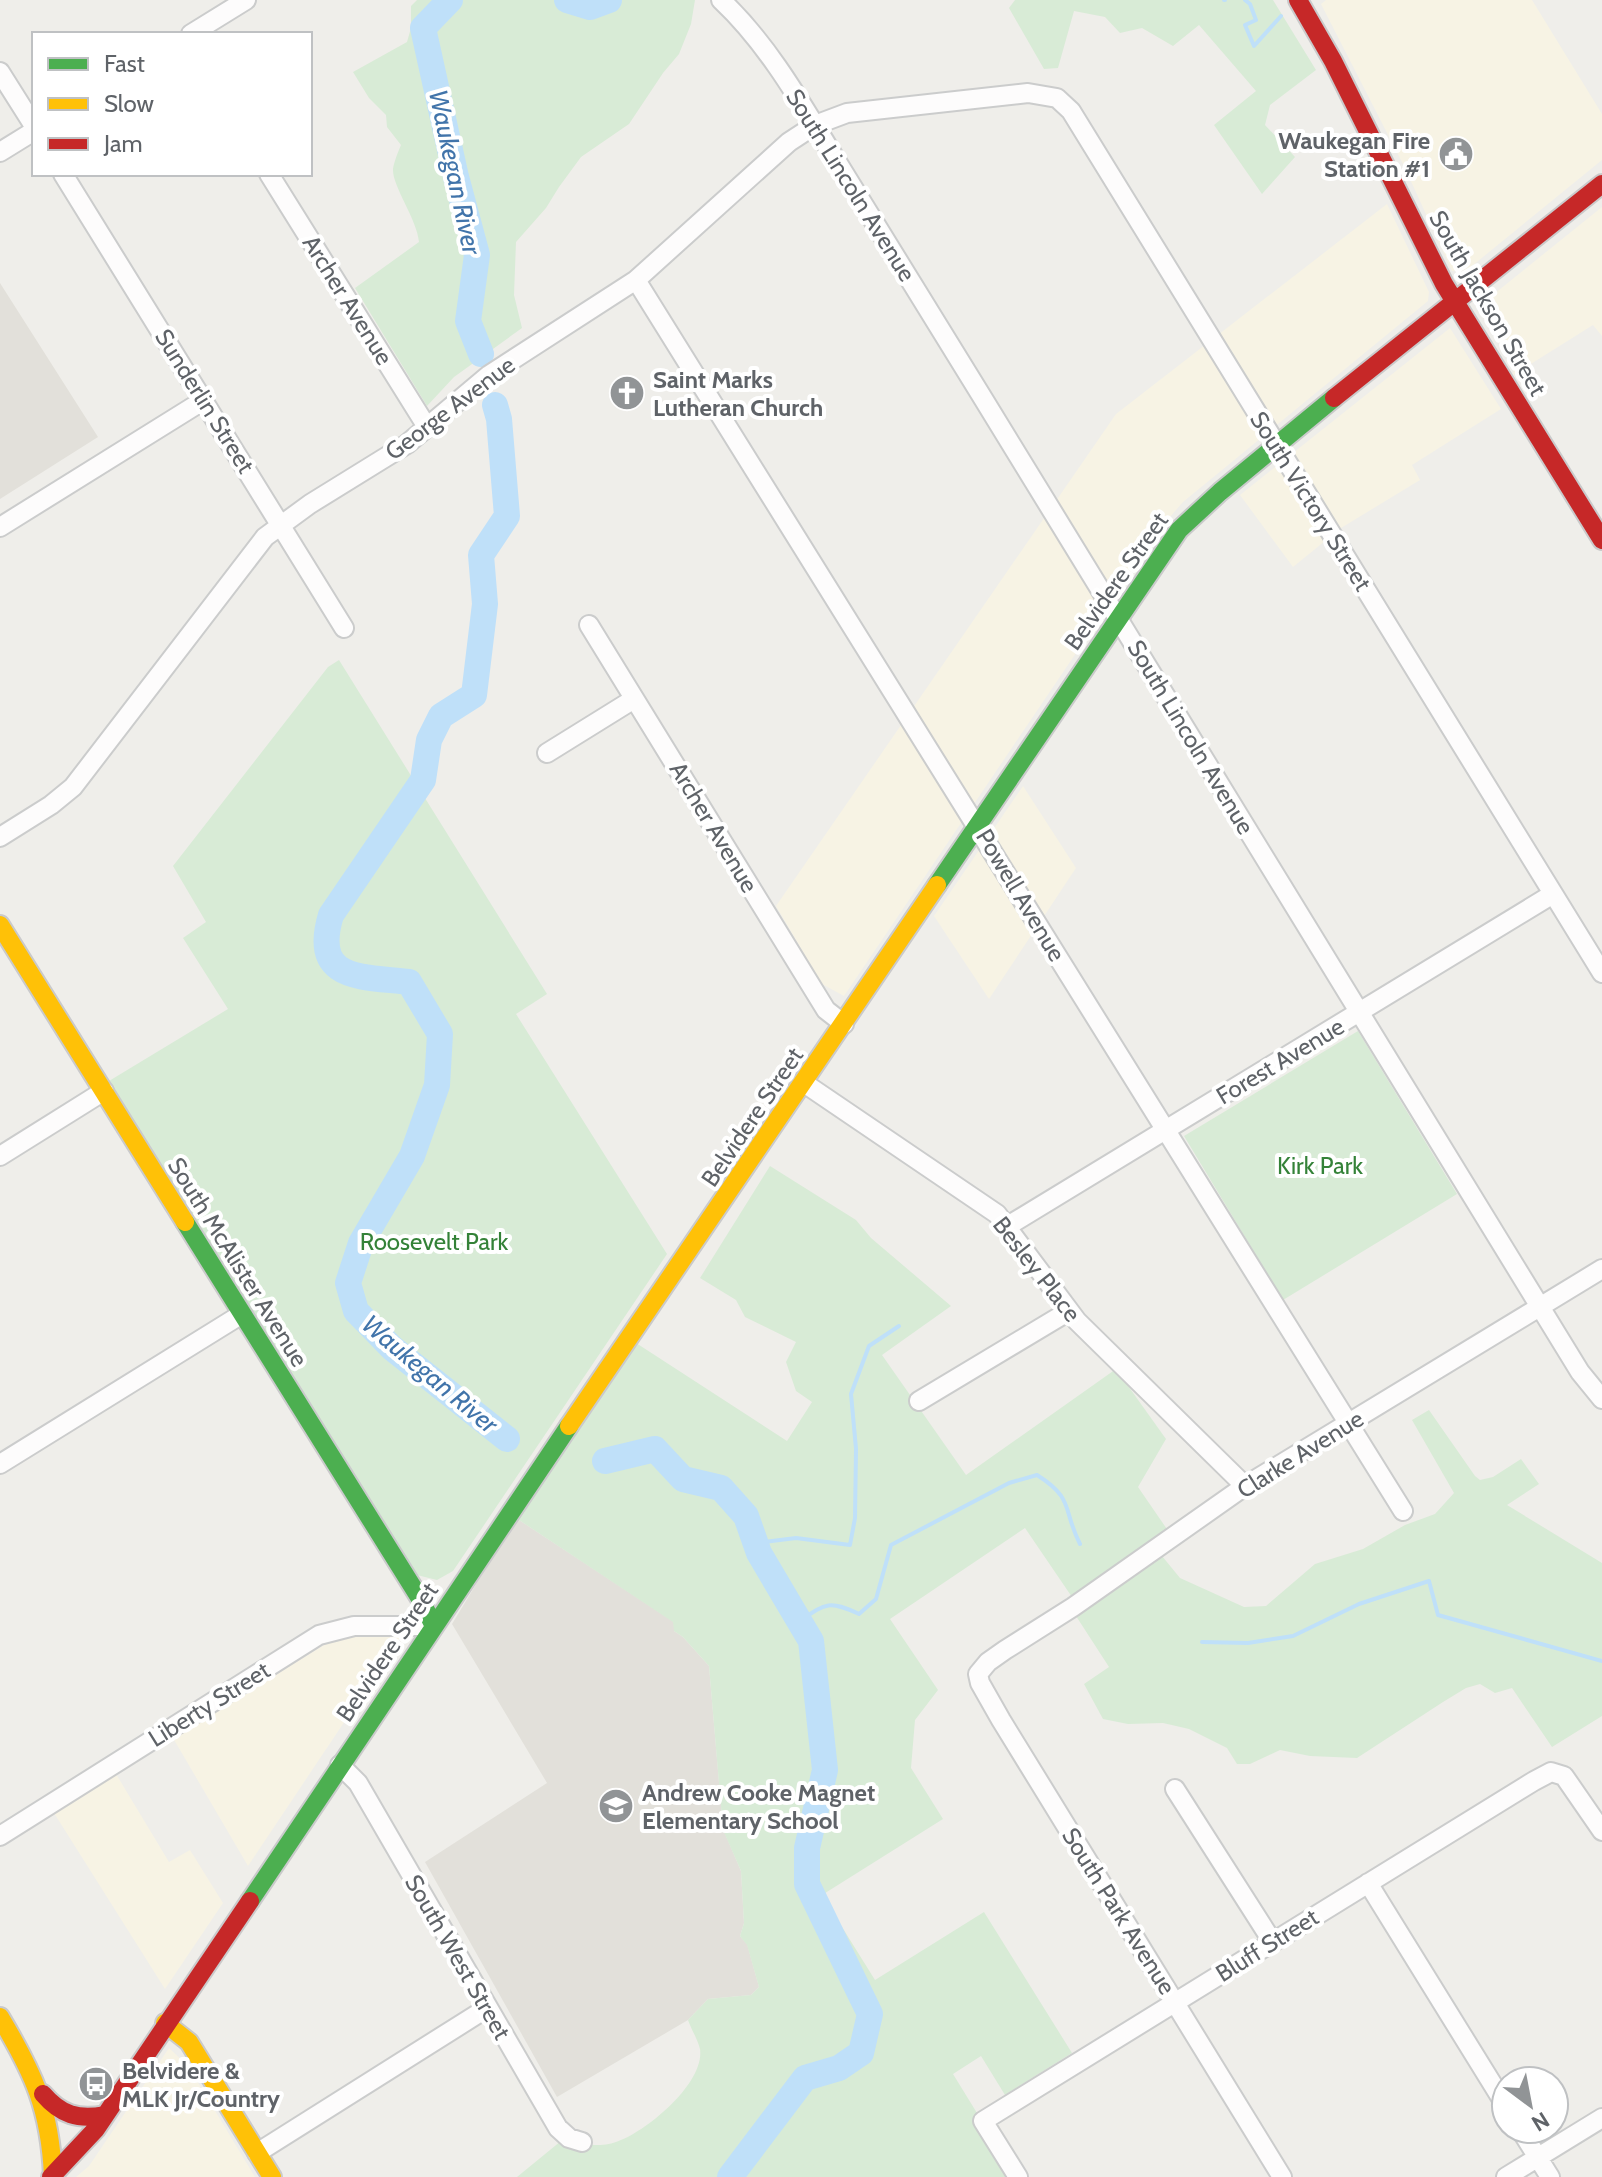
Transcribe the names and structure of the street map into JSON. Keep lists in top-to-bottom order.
{
  "streets": {
    "main road": ["South Jackson Street", "Belvidere Street", "South McAlister Avenue"],
    "street": [
      "South Lincoln Avenue",
      "Archer Avenue",
      "Sunderlin Street",
      "George Avenue",
      "South Victory Street",
      "Powell Avenue",
      "Forest Avenue",
      "Besley Place",
      "Clarke Avenue",
      "Liberty Street",
      "South Park Avenue",
      "Bluff Street",
      "South West Street"
    ]
  },
  "crossings": [
    ["South Lincoln Avenue", "George Avenue"],
    ["South Lincoln Avenue", "Belvidere Street"],
    ["South Lincoln Avenue", "Forest Avenue"],
    ["South Lincoln Avenue", "Clarke Avenue"],
    ["Archer Avenue", "George Avenue"],
    ["Archer Avenue", "Belvidere Street"],
    ["South Jackson Street", "Belvidere Street"],
    ["Sunderlin Street", "George Avenue"],
    ["George Avenue", "South Victory Street"],
    ["George Avenue", "Powell Avenue"],
    ["South Victory Street", "Belvidere Street"],
    ["South Victory Street", "Forest Avenue"],
    ["Belvidere Street", "Powell Avenue"],
    ["Belvidere Street", "South McAlister Avenue"],
    ["Belvidere Street", "Besley Place"],
    ["Belvidere Street", "Liberty Street"],
    ["Belvidere Street", "South West Street"],
    ["Powell Avenue", "Forest Avenue"],
    ["Powell Avenue", "Clarke Avenue"],
    ["Forest Avenue", "Besley Place"],
    ["South McAlister Avenue", "Liberty Street"],
    ["Besley Place", "Clarke Avenue"],
    ["Clarke Avenue", "South Park Avenue"],
    ["South Park Avenue", "Bluff Street"]
  ],
  "water": ["Waukegan River"],
  "parks": ["Kirk Park", "Roosevelt Park"],
  "places": {
    "public building": ["Waukegan Fire Station #1"],
    "church": ["Saint Marks Lutheran Church"],
    "school or university": ["Andrew Cooke Magnet Elementary School"],
    "bus stop": ["Belvidere & MLK Jr/Country"]
  },
  "legend": ["Fast", "Slow", "Jam"],
  "north": "bottom right"
}
